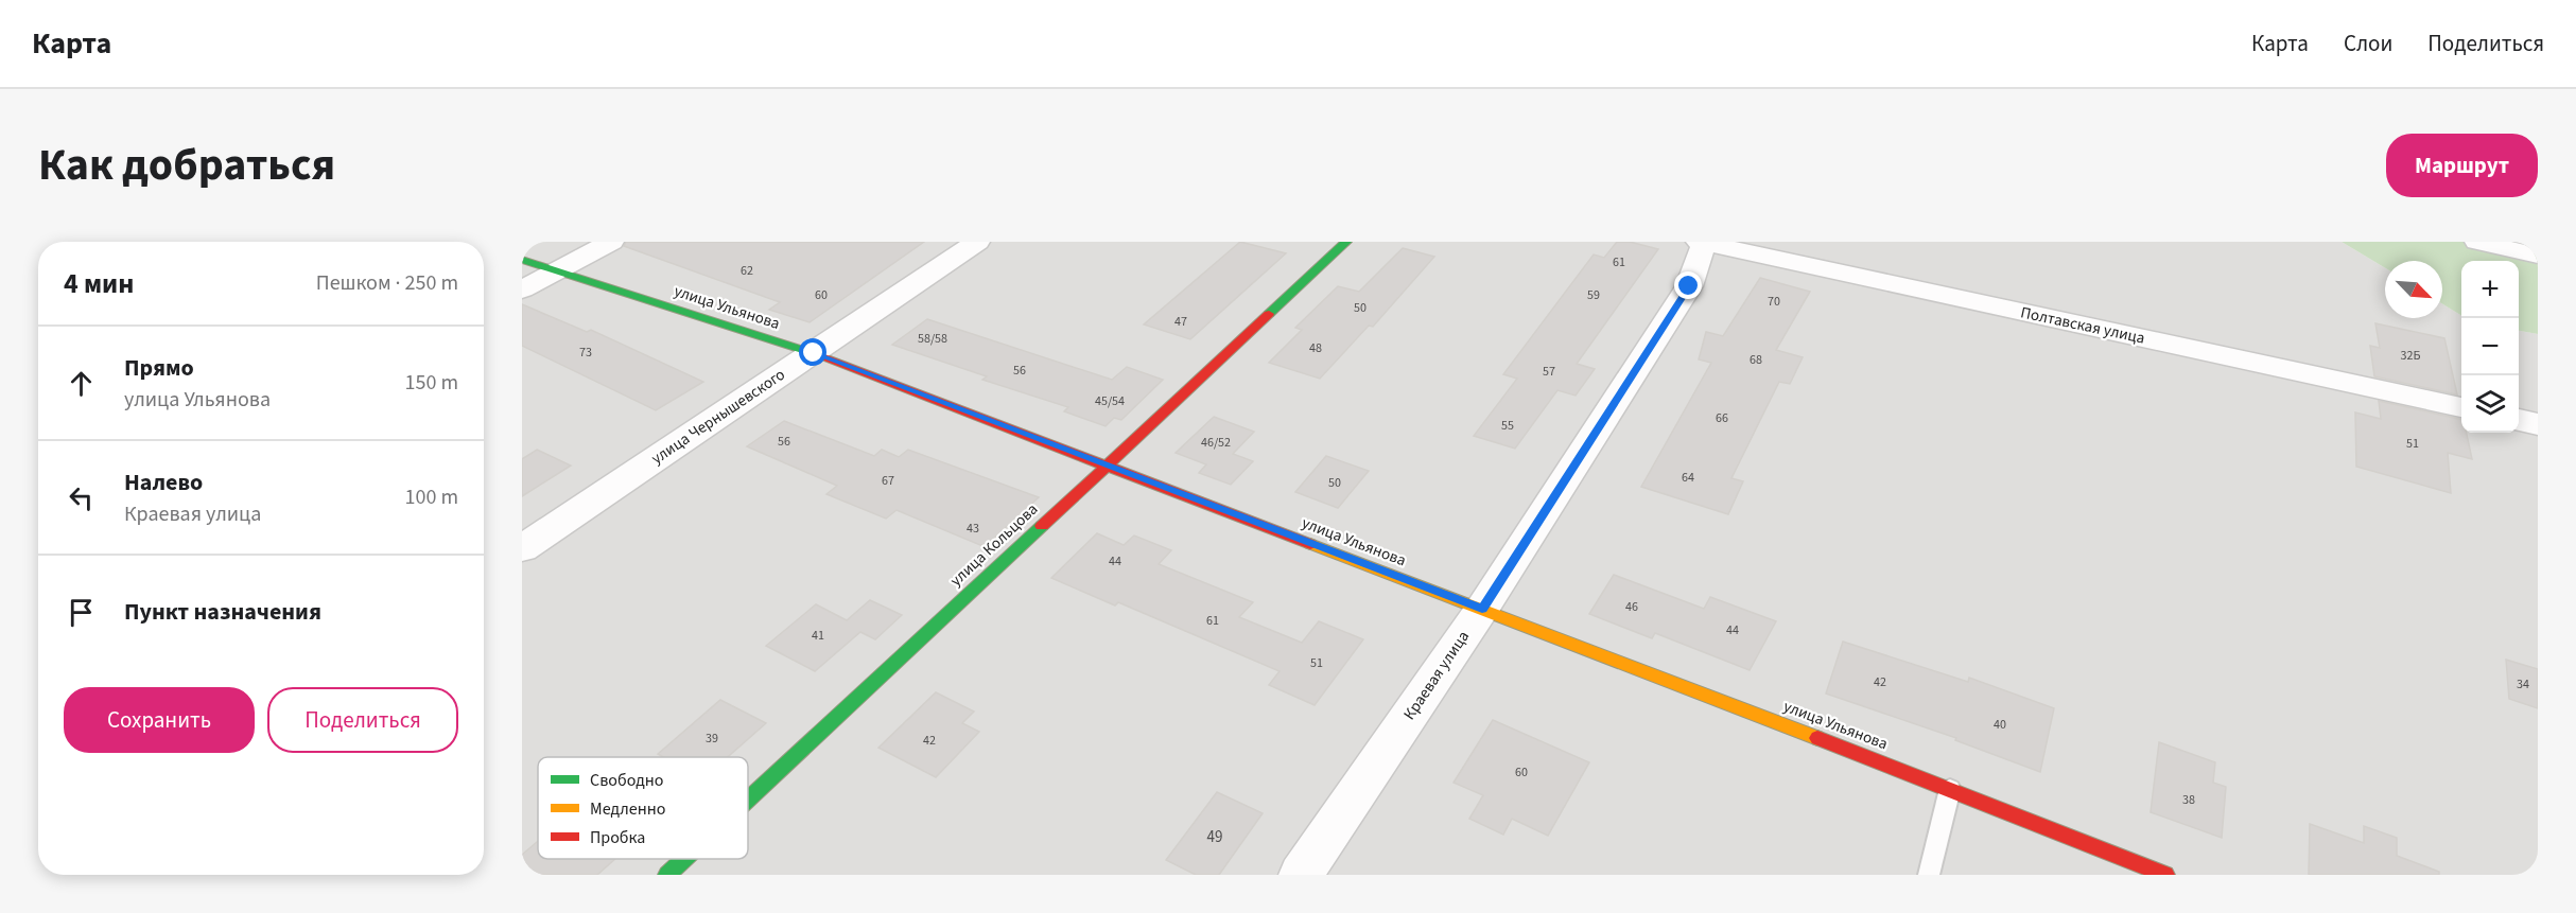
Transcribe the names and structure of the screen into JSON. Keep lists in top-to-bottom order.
{
  "streets": {
    "street": [
      "улица Ульянова",
      "Полтавская улица",
      "улица Чернышевского",
      "улица Кольцова",
      "Краевая улица"
    ]
  },
  "crossings": [
    ["улица Ульянова", "улица Чернышевского"],
    ["улица Ульянова", "улица Кольцова"],
    ["улица Ульянова", "Краевая улица"],
    ["Полтавская улица", "Краевая улица"]
  ],
  "house_numbers": [
    "61",
    "62",
    "60",
    "59",
    "70",
    "50",
    "47",
    "58/58",
    "48",
    "73",
    "32Б",
    "68",
    "56",
    "57",
    "45/54",
    "66",
    "55",
    "56",
    "46/52",
    "51",
    "64",
    "67",
    "50",
    "43",
    "44",
    "46",
    "61",
    "44",
    "41",
    "51",
    "42",
    "34",
    "40",
    "39",
    "42",
    "60",
    "38",
    "49"
  ],
  "legend": ["Свободно", "Медленно", "Пробка"],
  "north": "bottom right",
  "page": {
    "header": "Карта",
    "nav": ["Карта", "Слои", "Поделиться"],
    "title": "Как добраться",
    "buttons": [
      "Маршрут",
      ["Сохранить", "Поделиться"]
    ],
    "heading": ["4 мин", "Пешком · 250 m"],
    "map_buttons": ["+", "−"],
    "list": [
      ["Прямо", "улица Ульянова", "150 m"],
      ["Налево", "Краевая улица", "100 m"],
      "Пункт назначения"
    ]
  }
}
